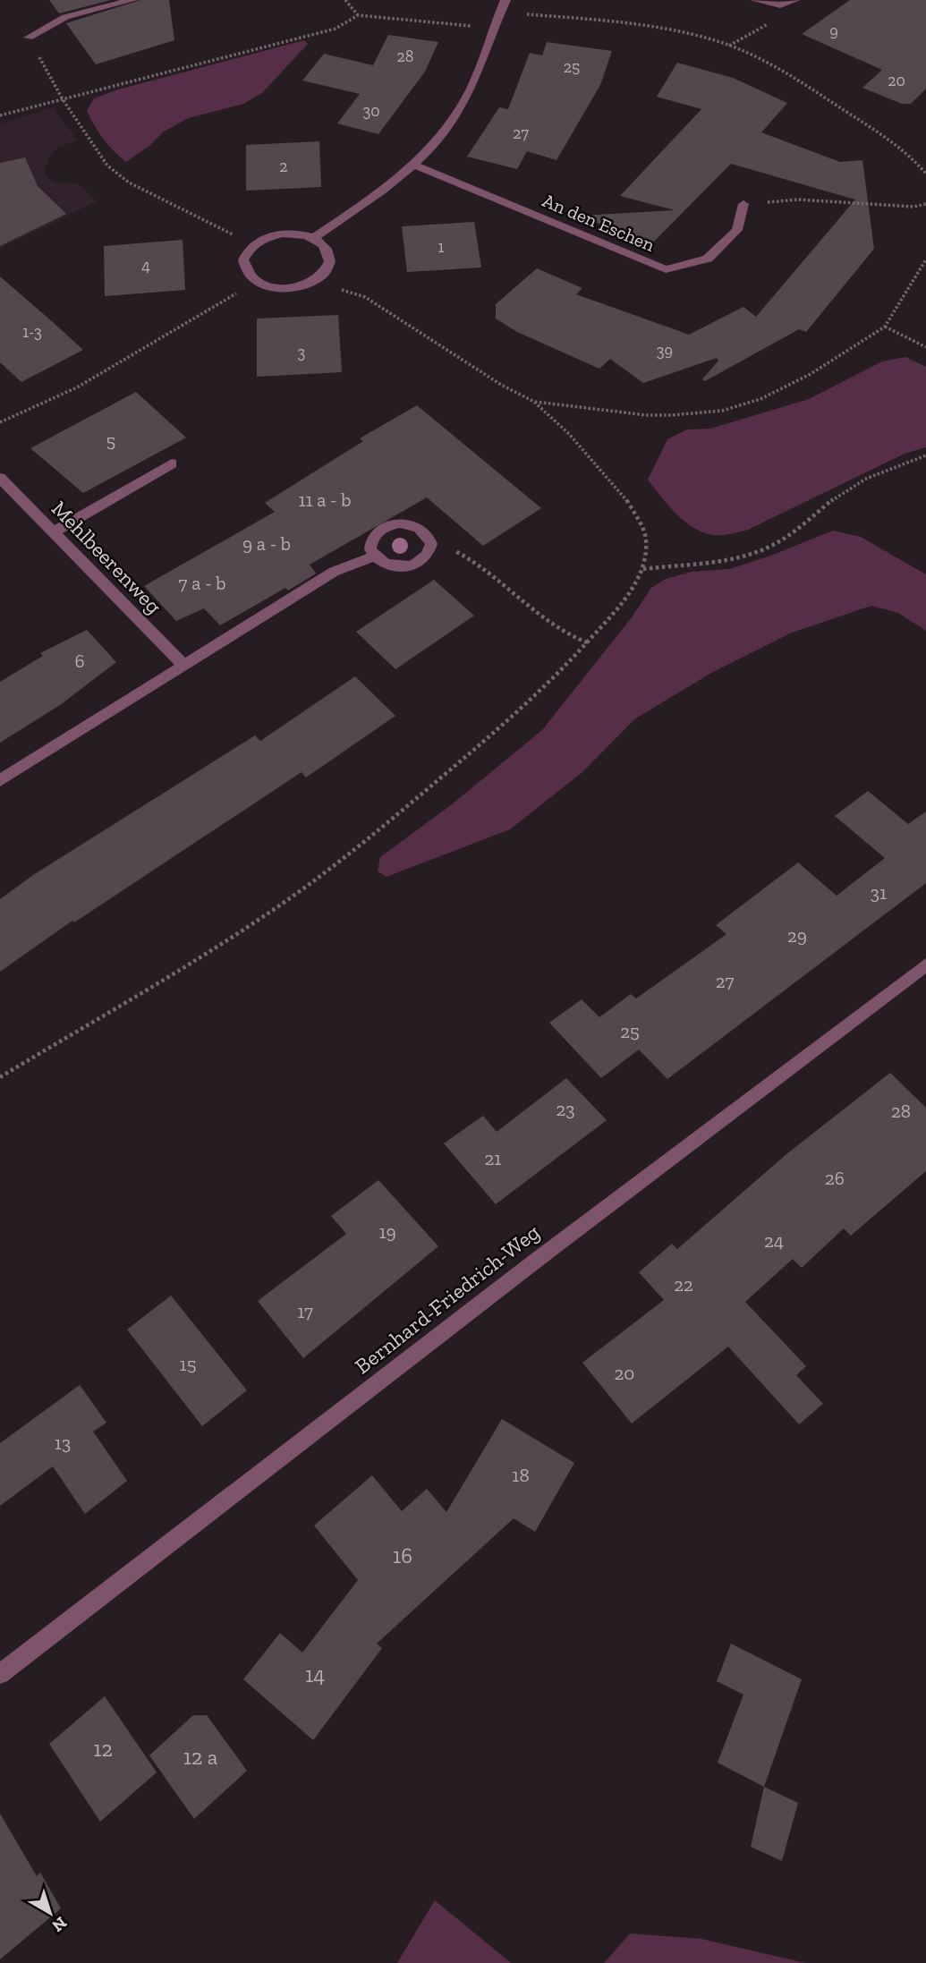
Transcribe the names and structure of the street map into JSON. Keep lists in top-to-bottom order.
{
  "streets": {
    "street": ["An den Eschen", "Mehlbeerenweg", "Bernhard-Friedrich-Weg"]
  },
  "house_numbers": [
    "9",
    "28",
    "25",
    "20",
    "30",
    "27",
    "2",
    "1",
    "4",
    "1-3",
    "39",
    "3",
    "5",
    "11 a - b",
    "9 a - b",
    "7 a - b",
    "6",
    "31",
    "29",
    "27",
    "25",
    "23",
    "28",
    "21",
    "26",
    "19",
    "24",
    "22",
    "17",
    "15",
    "20",
    "13",
    "18",
    "16",
    "14",
    "12",
    "12 a"
  ],
  "north": "bottom right"
}
